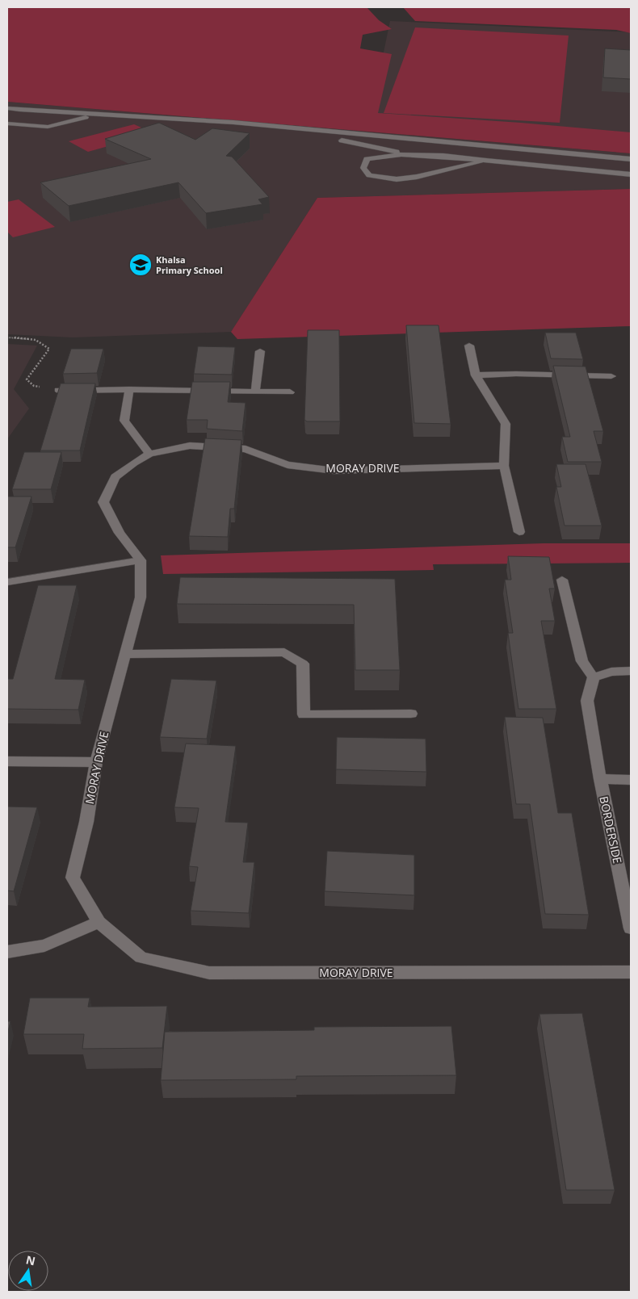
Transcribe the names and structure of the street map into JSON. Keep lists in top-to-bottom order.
{
  "streets": {
    "street": ["MORAY DRIVE", "BORDERSIDE"]
  },
  "places": {
    "school or university": ["Khalsa Primary School"]
  },
  "north": "top"
}
